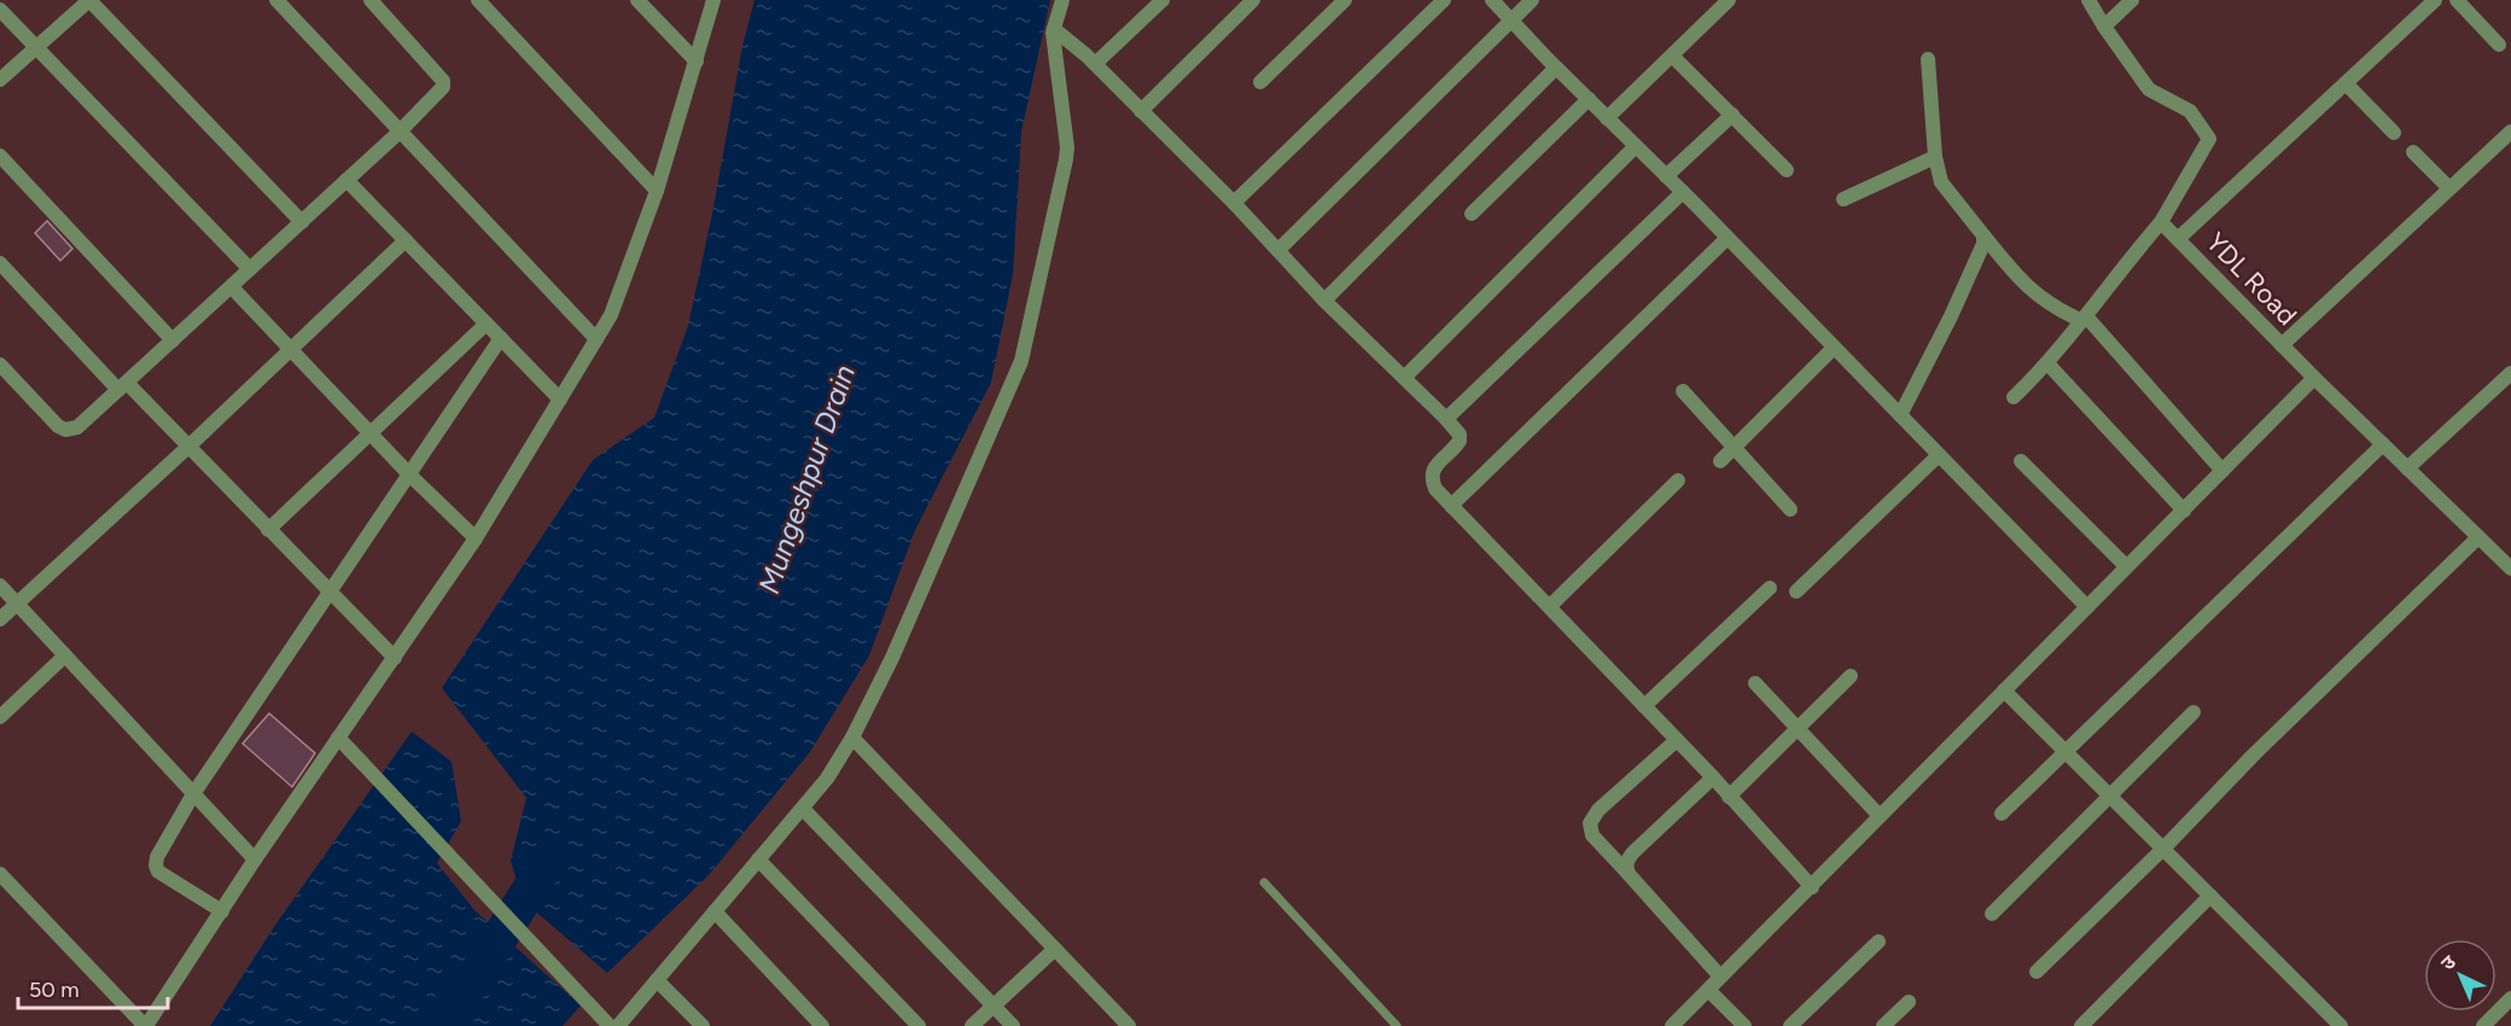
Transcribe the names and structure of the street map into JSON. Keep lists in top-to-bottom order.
{
  "streets": {
    "street": ["YDL Road"]
  },
  "water": ["Mungeshpur Drain"],
  "scale_bar": "50 m",
  "north": "top left"
}
